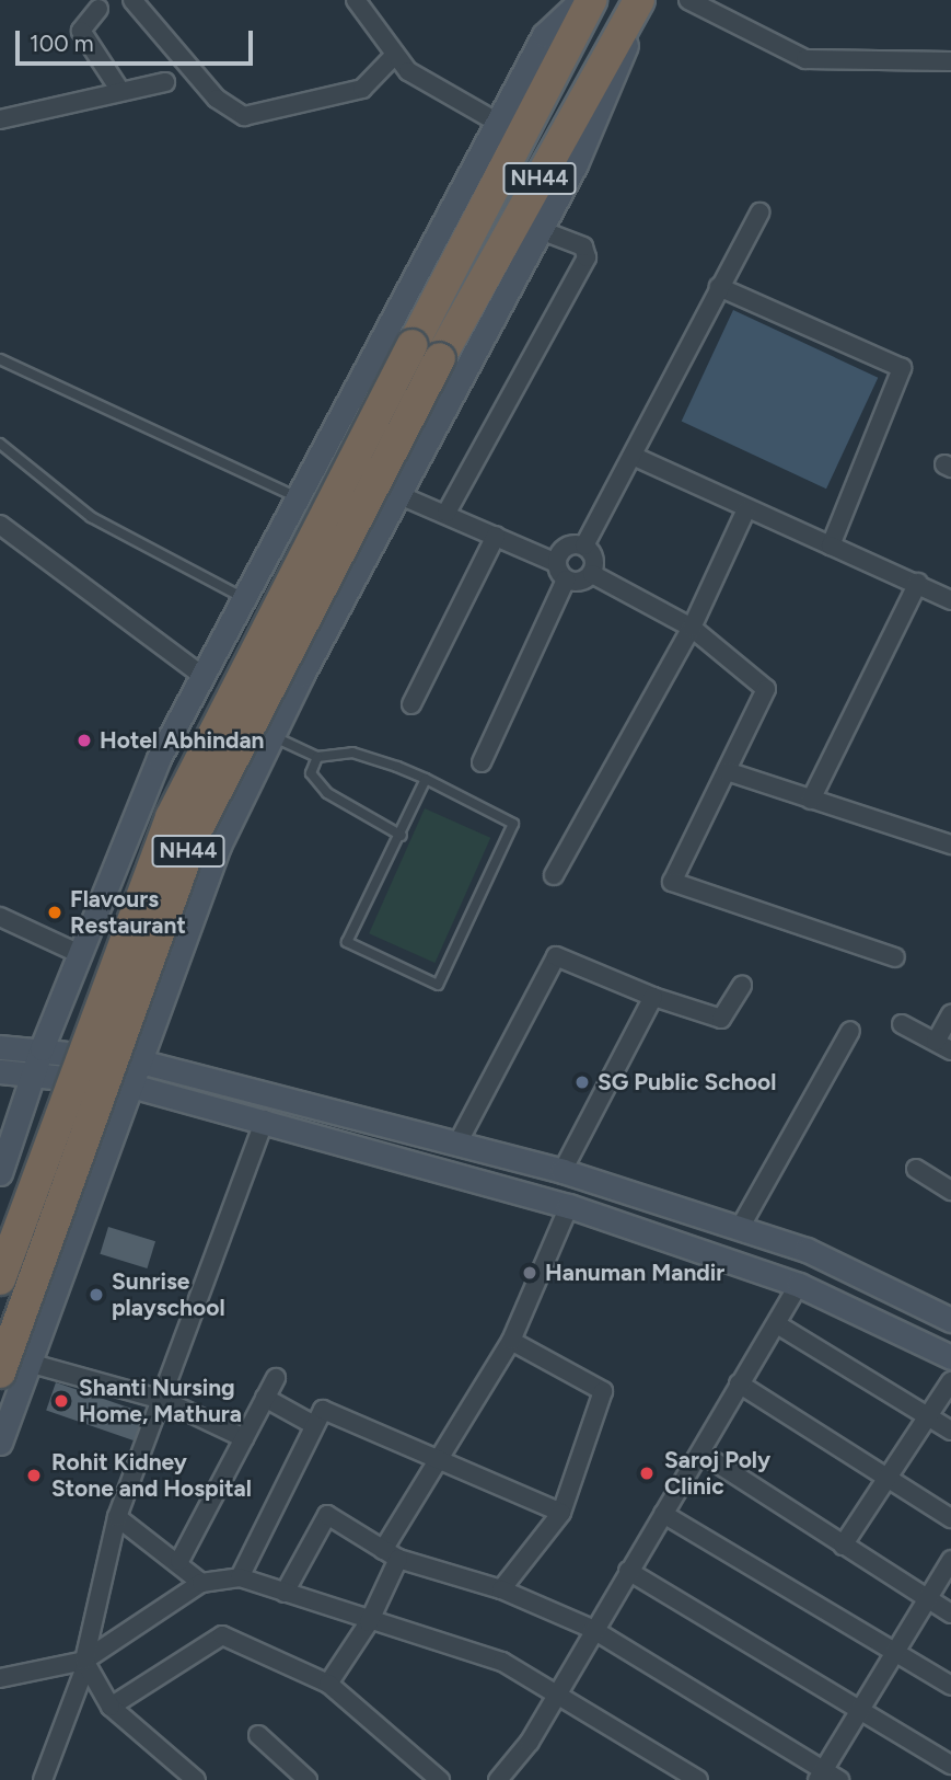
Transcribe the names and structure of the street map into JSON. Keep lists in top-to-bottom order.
{
  "streets": {
    "highway": ["NH44"]
  },
  "places": [
    "Hotel Abhindan",
    "Flavours Restaurant",
    "SG Public School",
    "Hanuman Mandir",
    "Sunrise playschool",
    "Shanti Nursing Home, Mathura",
    "Saroj Poly Clinic",
    "Rohit Kidney Stone and Hospital"
  ],
  "scale_bar": "100 m"
}
